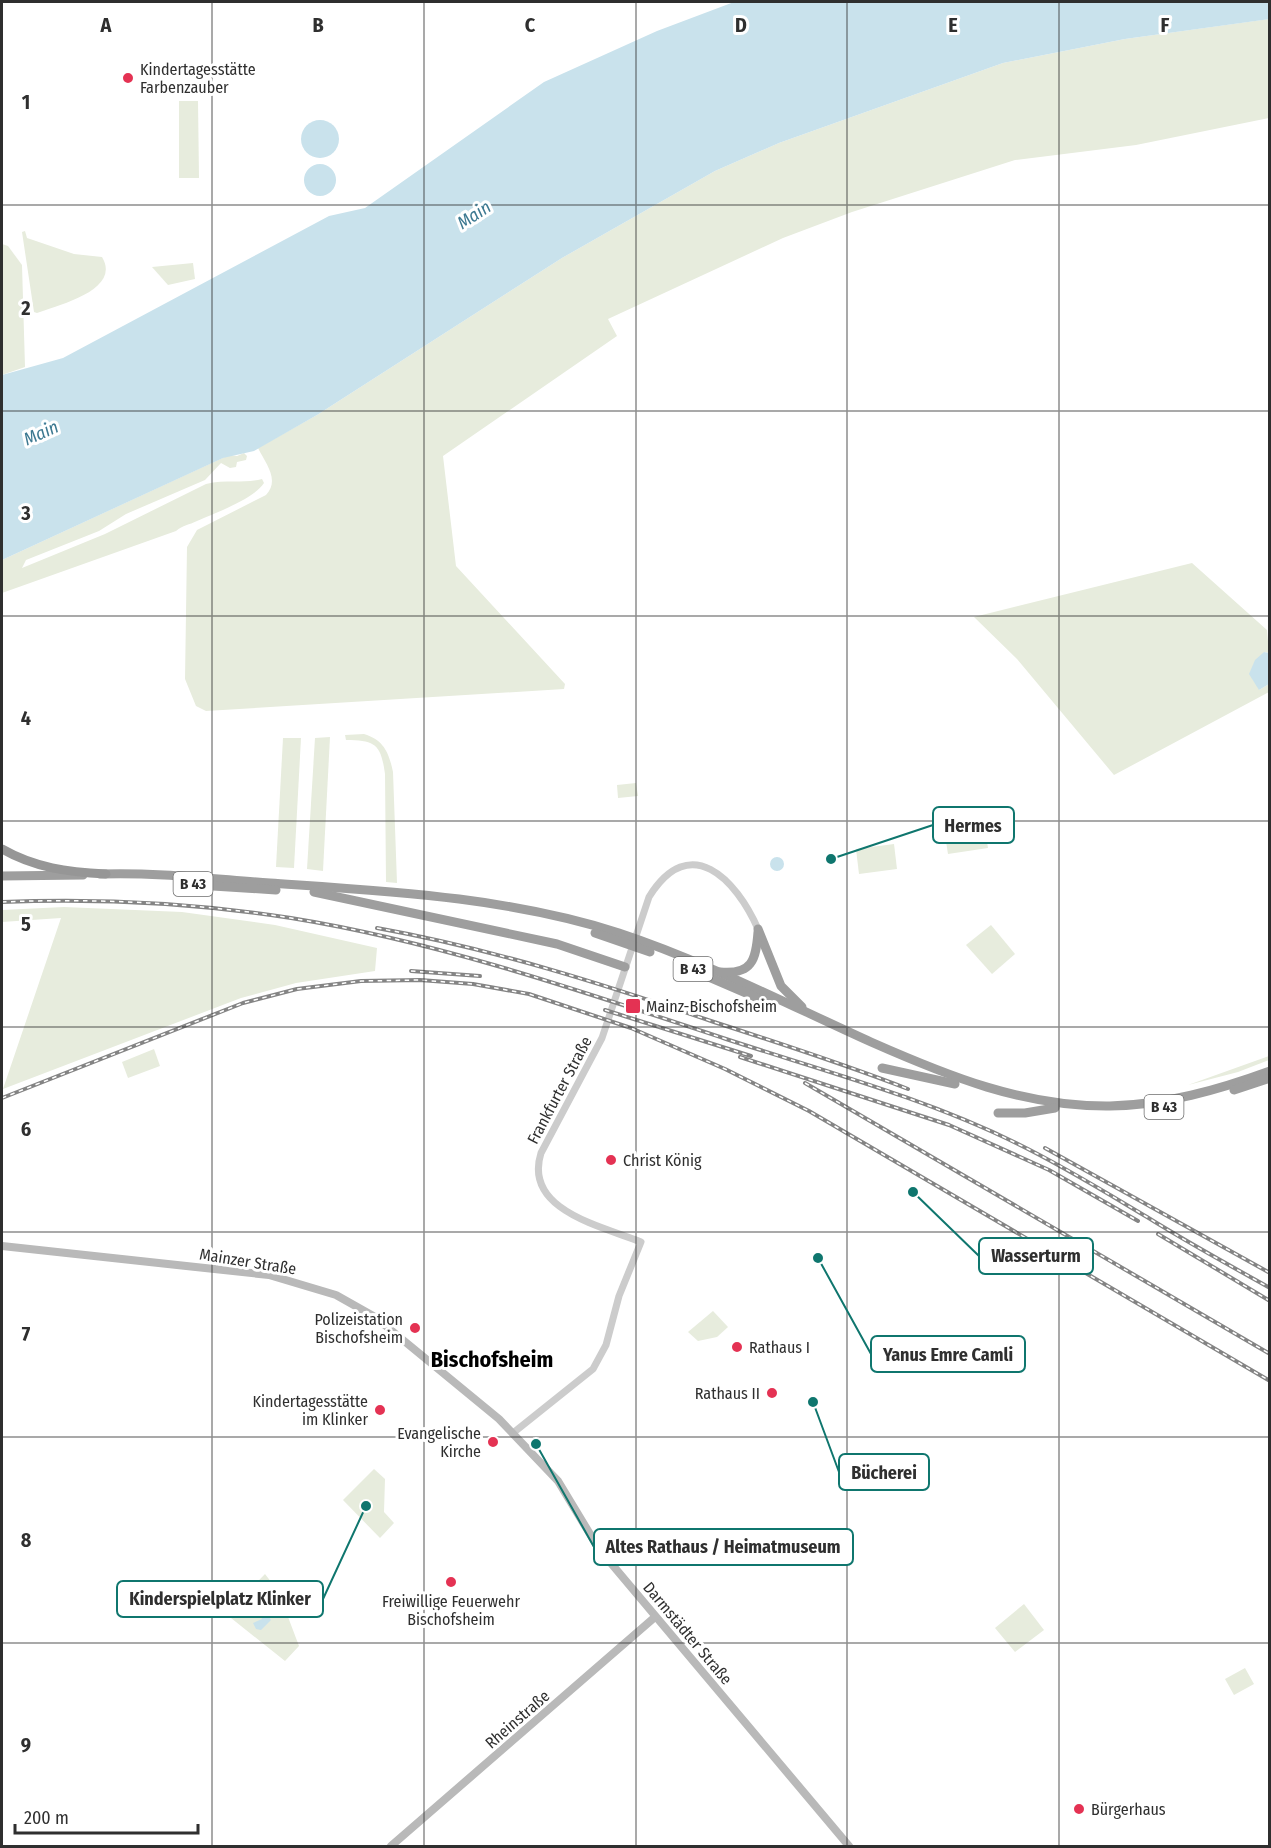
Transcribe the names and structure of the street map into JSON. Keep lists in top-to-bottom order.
{
  "streets": {
    "highway": ["B 43"],
    "main road": ["Mainzer Straße", "Darmstädter Straße", "Rheinstraße"],
    "street": ["Frankfurter Straße"]
  },
  "crossings": [
    ["Frankfurter Straße", "Mainzer Straße"],
    ["Frankfurter Straße", "Darmstädter Straße"],
    ["Mainzer Straße", "Darmstädter Straße"],
    ["Darmstädter Straße", "Rheinstraße"]
  ],
  "districts": ["Bischofsheim"],
  "water": ["Main"],
  "places": {
    "other": [
      "Kindertagesstätte Farbenzauber",
      "Hermes",
      "Christ König",
      "Wasserturm",
      "Yanus Emre Camli",
      "Polizeistation Bischofsheim",
      "Rathaus I",
      "Rathaus II",
      "Bücherei",
      "Kindertagesstätte im Klinker",
      "Evangelische Kirche",
      "Altes Rathaus / Heimatmuseum",
      "Kinderspielplatz Klinker",
      "Freiwillige Feuerwehr Bischofsheim",
      "Bürgerhaus"
    ],
    "transit": ["Mainz-Bischofsheim"]
  },
  "scale_bar": "200 m",
  "grid": {
    "columns": [
      "A",
      "B",
      "C",
      "D",
      "E",
      "F"
    ],
    "rows": [
      "1",
      "2",
      "3",
      "4",
      "5",
      "6",
      "7",
      "8",
      "9"
    ]
  }
}
